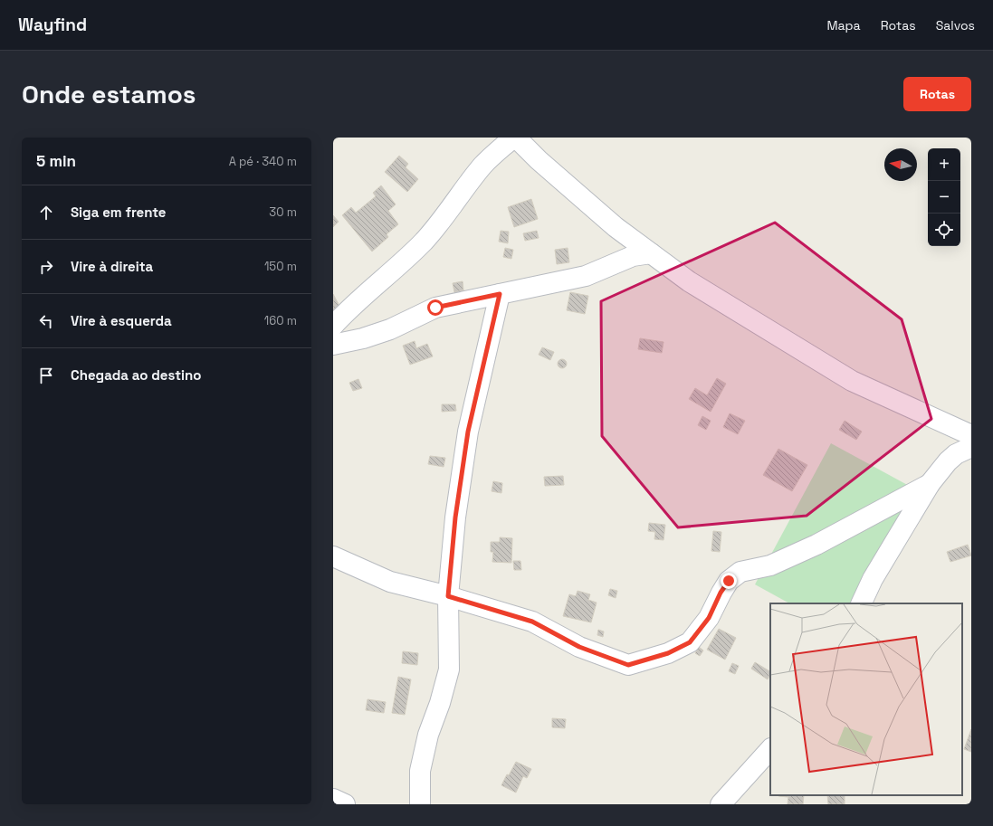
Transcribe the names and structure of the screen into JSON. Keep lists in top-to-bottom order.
{
  "north": "left",
  "page": {
    "header": "Wayfind",
    "nav": ["Mapa", "Rotas", "Salvos"],
    "buttons": "Rotas",
    "title": "Onde estamos",
    "heading": ["5 min", "A pé · 340 m"],
    "map_buttons": ["+", "−"],
    "list": [
      ["Siga em frente", "30 m"],
      ["Vire à direita", "150 m"],
      ["Vire à esquerda", "160 m"],
      "Chegada ao destino"
    ]
  }
}
